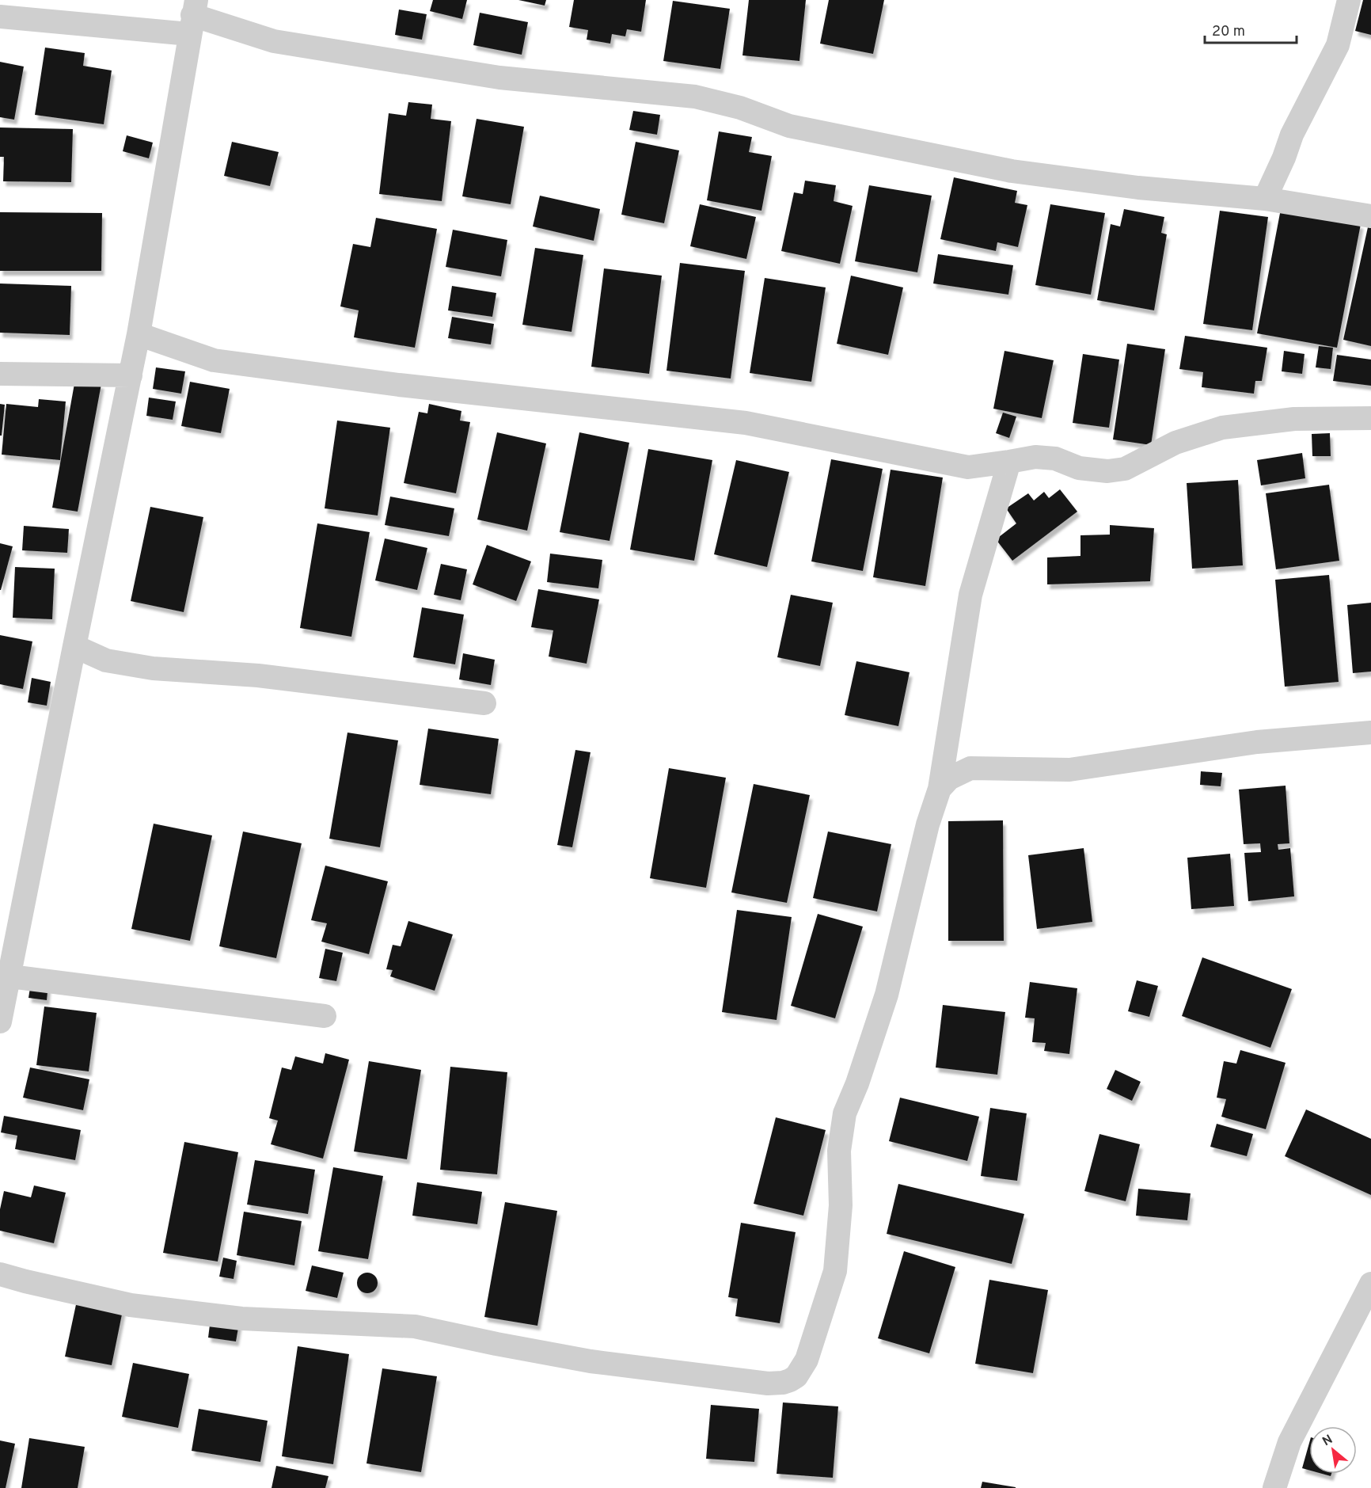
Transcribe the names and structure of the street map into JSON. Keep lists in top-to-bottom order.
{
  "scale_bar": "20 m",
  "north": "top left"
}
